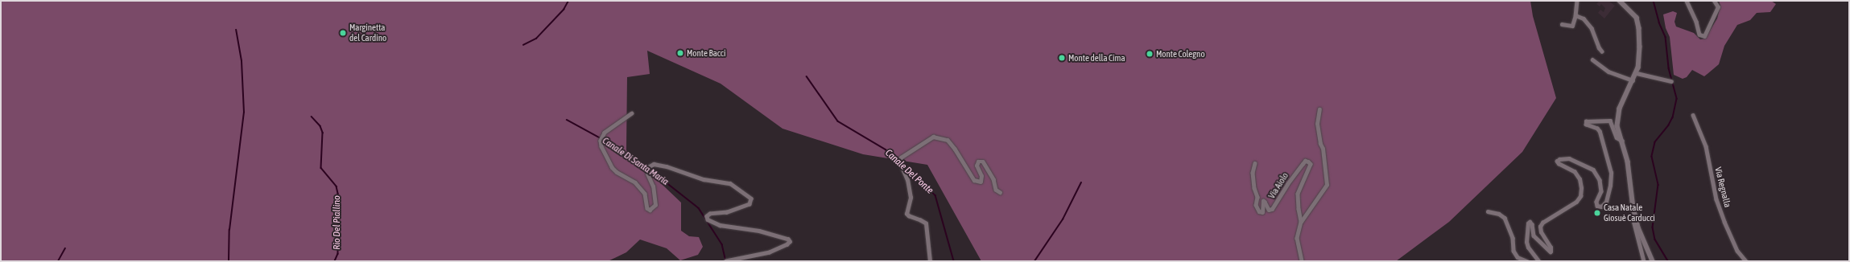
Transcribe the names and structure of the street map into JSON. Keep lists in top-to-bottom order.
{
  "streets": {
    "street": ["Via Aiolo", "Via Regnalla"]
  },
  "water": ["Canale Di Santa Maria", "Canale Del Ponte", "Rio Del Piallino"],
  "places": [
    "Marginetta del Cardino",
    "Monte Bacci",
    "Monte Colegno",
    "Monte della Cima",
    "Casa Natale Giosuè Carducci"
  ]
}
